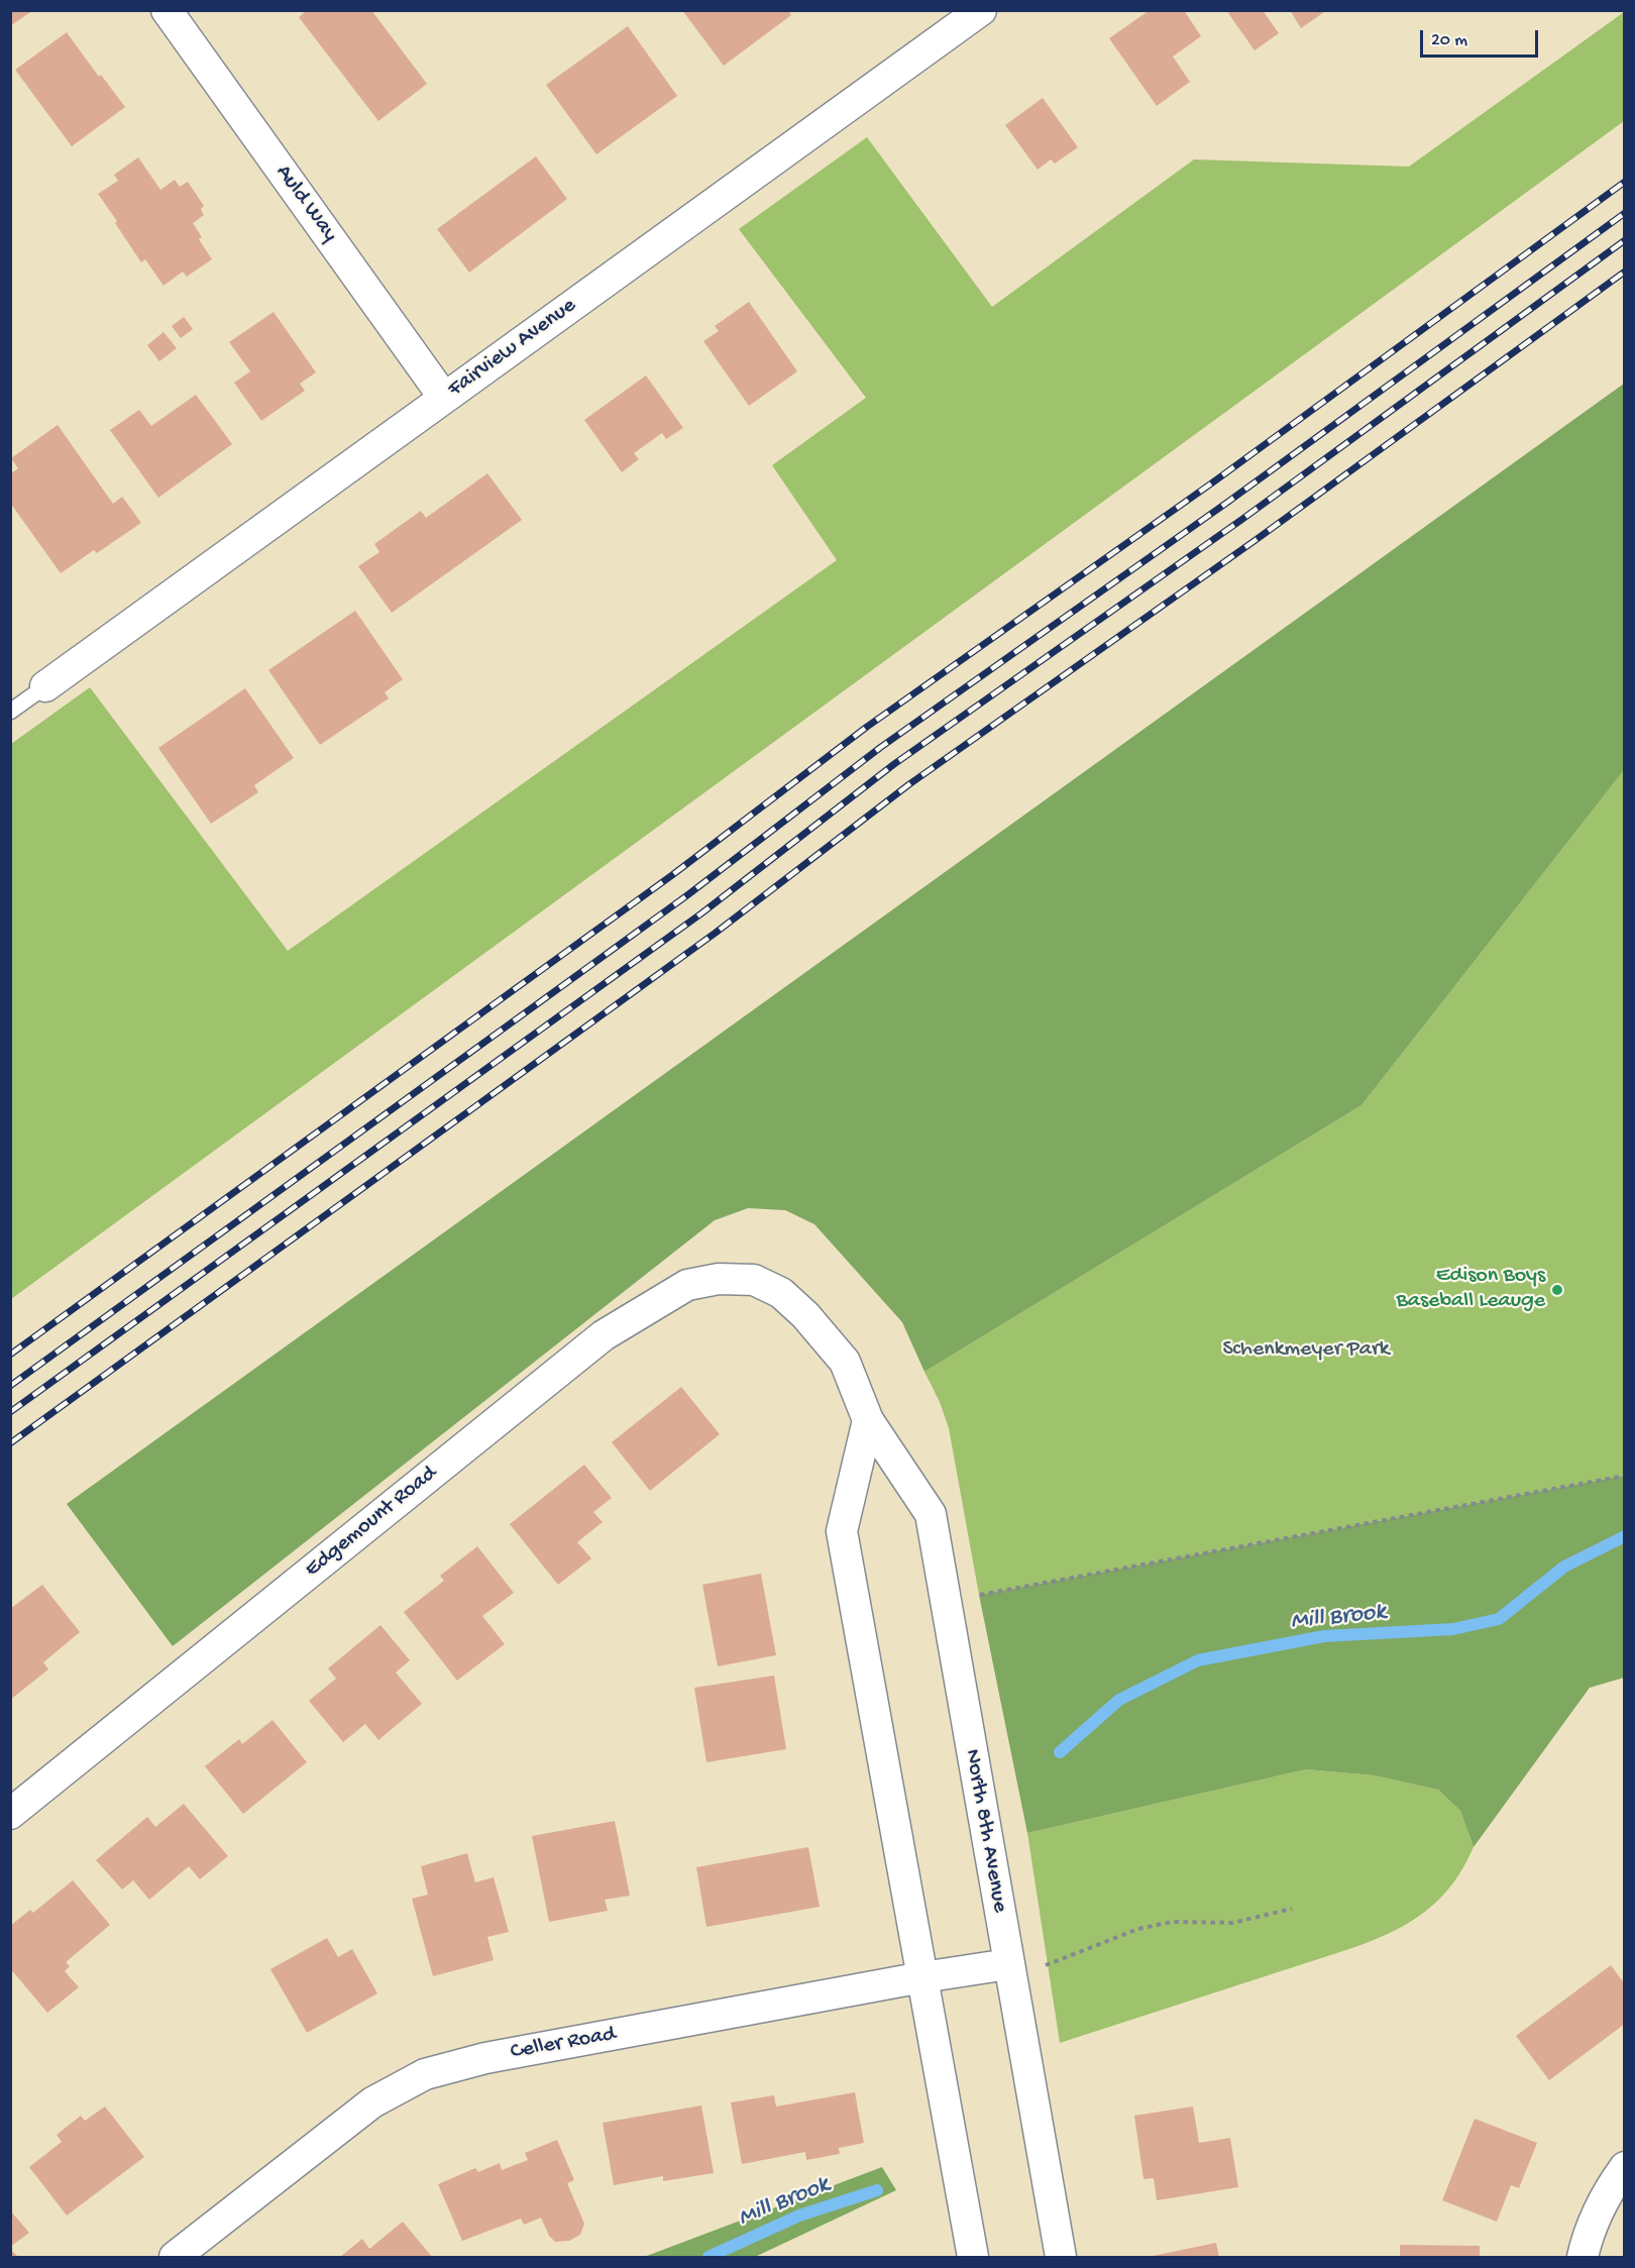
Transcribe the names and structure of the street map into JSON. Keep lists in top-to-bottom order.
{
  "streets": {
    "street": [
      "Auld Way",
      "Fairview Avenue",
      "Edgemount Road",
      "North 8th Avenue",
      "Celler Road"
    ]
  },
  "crossings": [
    ["Auld Way", "Fairview Avenue"],
    ["Edgemount Road", "North 8th Avenue"],
    ["North 8th Avenue", "Celler Road"]
  ],
  "water": ["Mill Brook"],
  "parks": ["Schenkmeyer Park"],
  "places": ["Edison Boys Baseball Leauge"],
  "scale_bar": "20 m"
}
